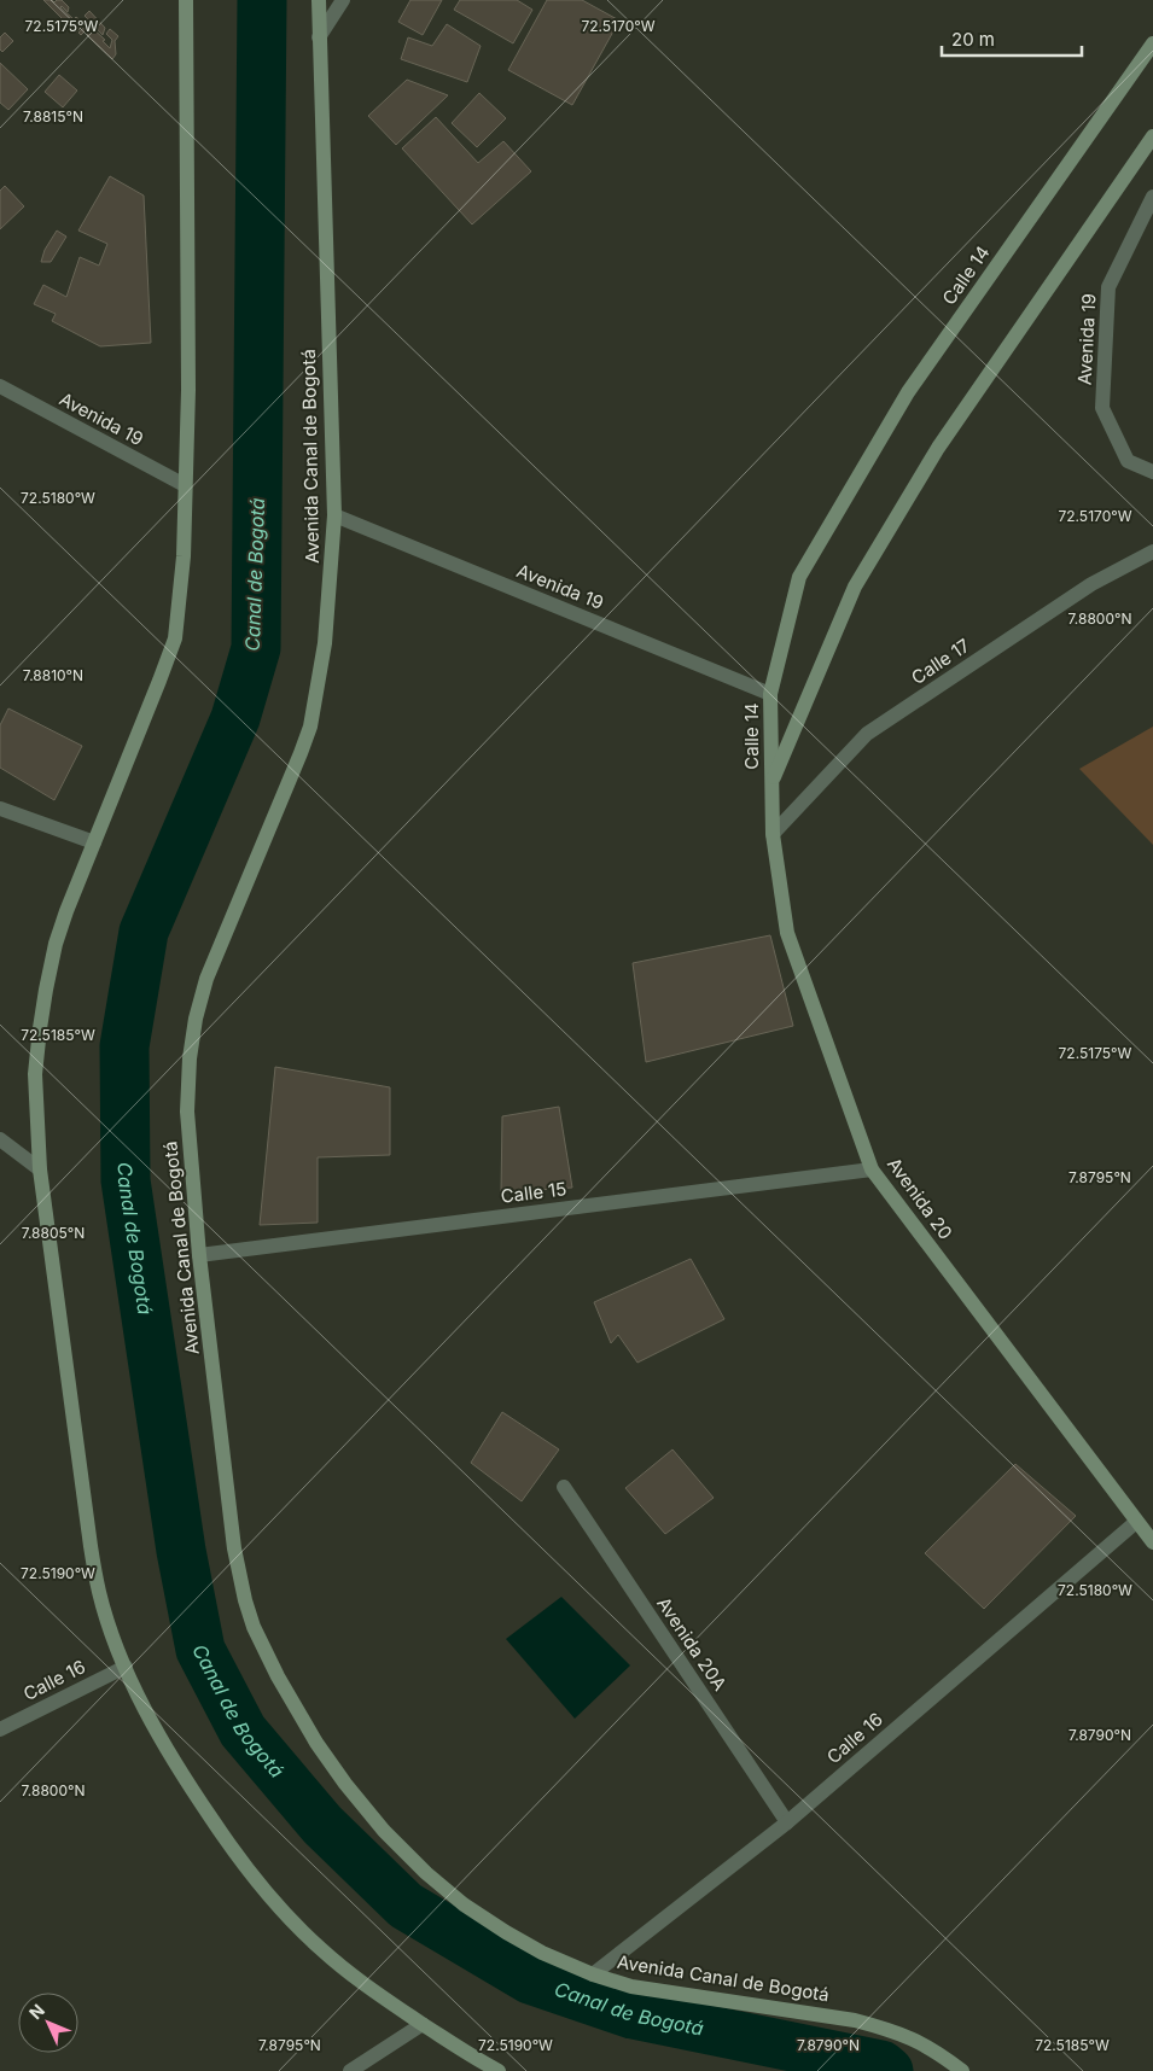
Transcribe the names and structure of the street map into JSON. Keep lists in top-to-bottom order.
{
  "streets": {
    "main road": ["Calle 14", "Avenida Canal de Bogotá", "Avenida 20"],
    "street": [
      "Avenida 19",
      "Calle 17",
      "Calle 15",
      "Avenida 20A",
      "Calle 16"
    ]
  },
  "crossings": [
    ["Calle 14", "Avenida 19"],
    ["Calle 14", "Avenida 20"],
    ["Avenida 19", "Avenida Canal de Bogotá"],
    ["Avenida Canal de Bogotá", "Calle 15"],
    ["Avenida Canal de Bogotá", "Calle 16"],
    ["Calle 17", "Avenida 20"],
    ["Calle 15", "Avenida 20"],
    ["Avenida 20", "Calle 16"],
    ["Avenida 20A", "Calle 16"]
  ],
  "water": ["Canal de Bogotá"],
  "scale_bar": "20 m",
  "north": "top left",
  "coordinates": [
    "72.5175°W",
    "72.5170°W",
    "7.8815°N",
    "72.5180°W",
    "7.8800°N",
    "7.8810°N",
    "72.5185°W",
    "7.8795°N",
    "7.8805°N",
    "72.5190°W",
    "7.8790°N"
  ]
}
